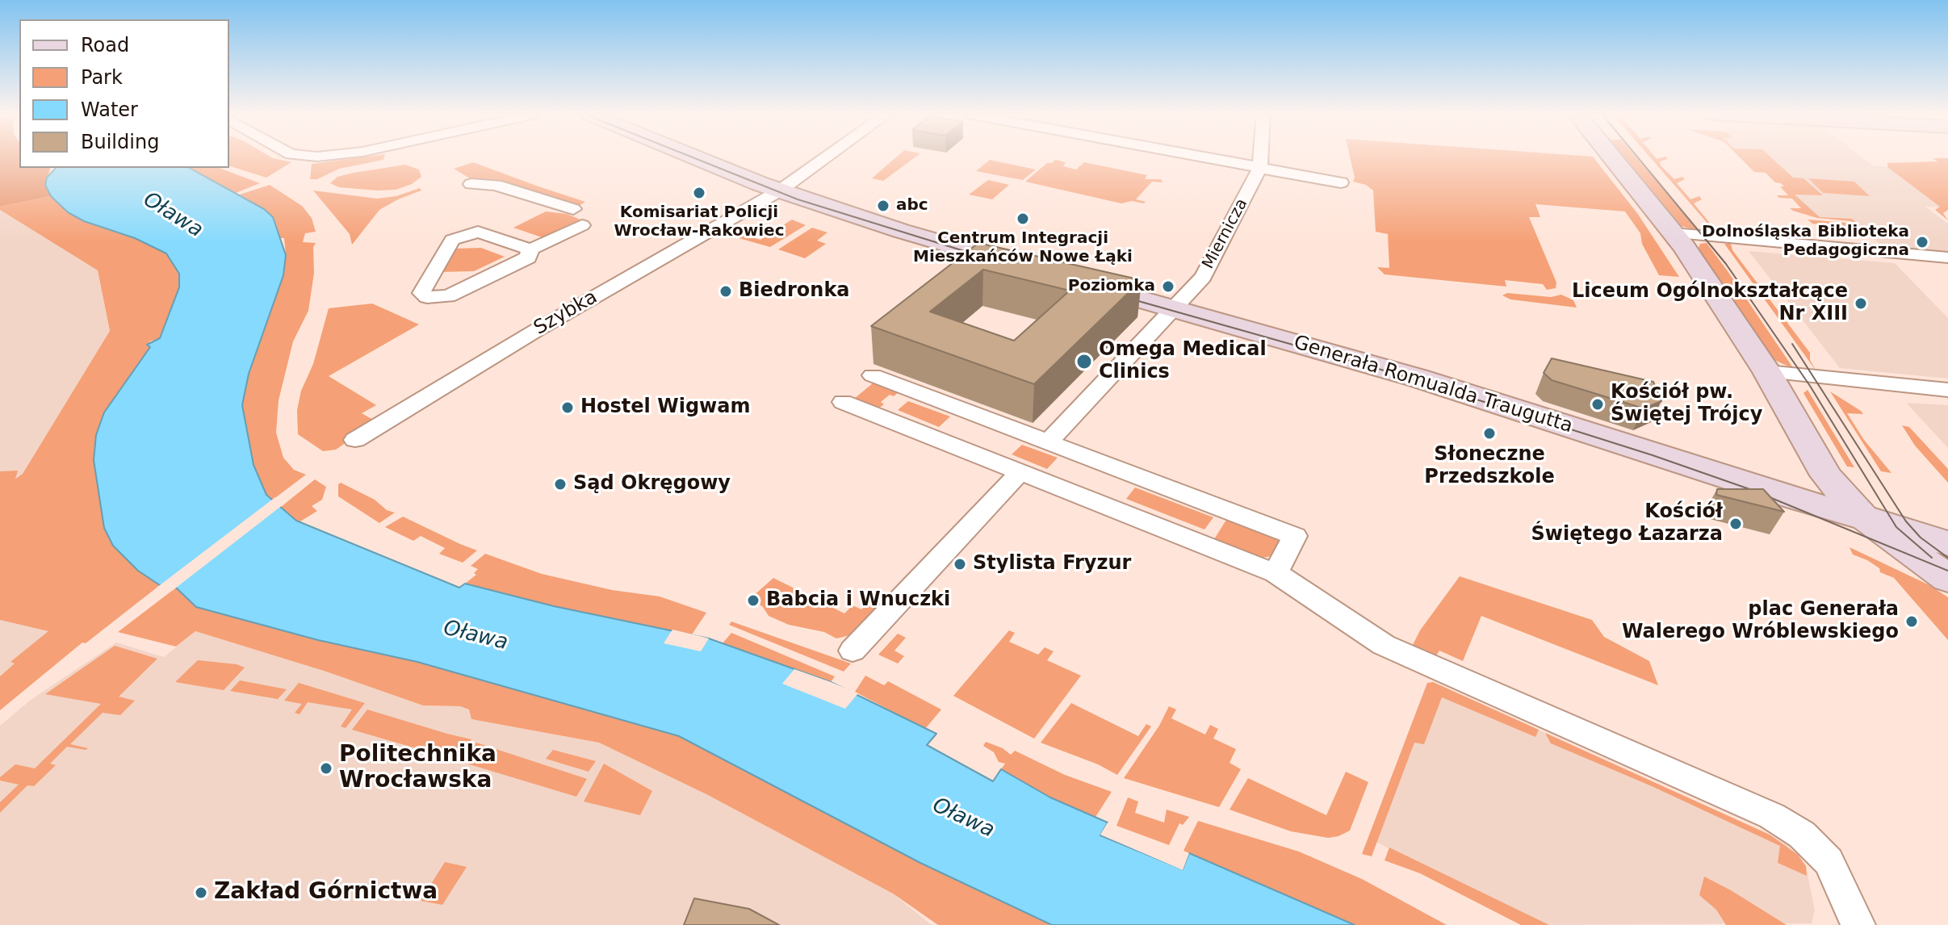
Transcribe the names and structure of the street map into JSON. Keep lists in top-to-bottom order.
{
  "streets": {
    "main road": ["Generała Romualda Traugutta"],
    "street": ["Miernicza", "Szybka"]
  },
  "crossings": [
    ["Miernicza", "Generała Romualda Traugutta"]
  ],
  "water": ["Oława"],
  "places": [
    "Komisariat Policji Wrocław-Rakowiec",
    "abc",
    "Centrum Integracji Mieszkańców Nowe Łąki",
    "Dolnośląska Biblioteka Pedagogiczna",
    "Poziomka",
    "Biedronka",
    "Liceum Ogólnokształcące Nr XIII",
    "Omega Medical Clinics",
    "Kościół pw. Świętej Trójcy",
    "Hostel Wigwam",
    "Słoneczne Przedszkole",
    "Sąd Okręgowy",
    "Kościół Świętego Łazarza",
    "Stylista Fryzur",
    "Babcia i Wnuczki",
    "plac Generała Walerego Wróblewskiego",
    "Politechnika Wrocławska",
    "Zakład Górnictwa"
  ],
  "legend": [
    "Road",
    "Park",
    "Water",
    "Building"
  ]
}
